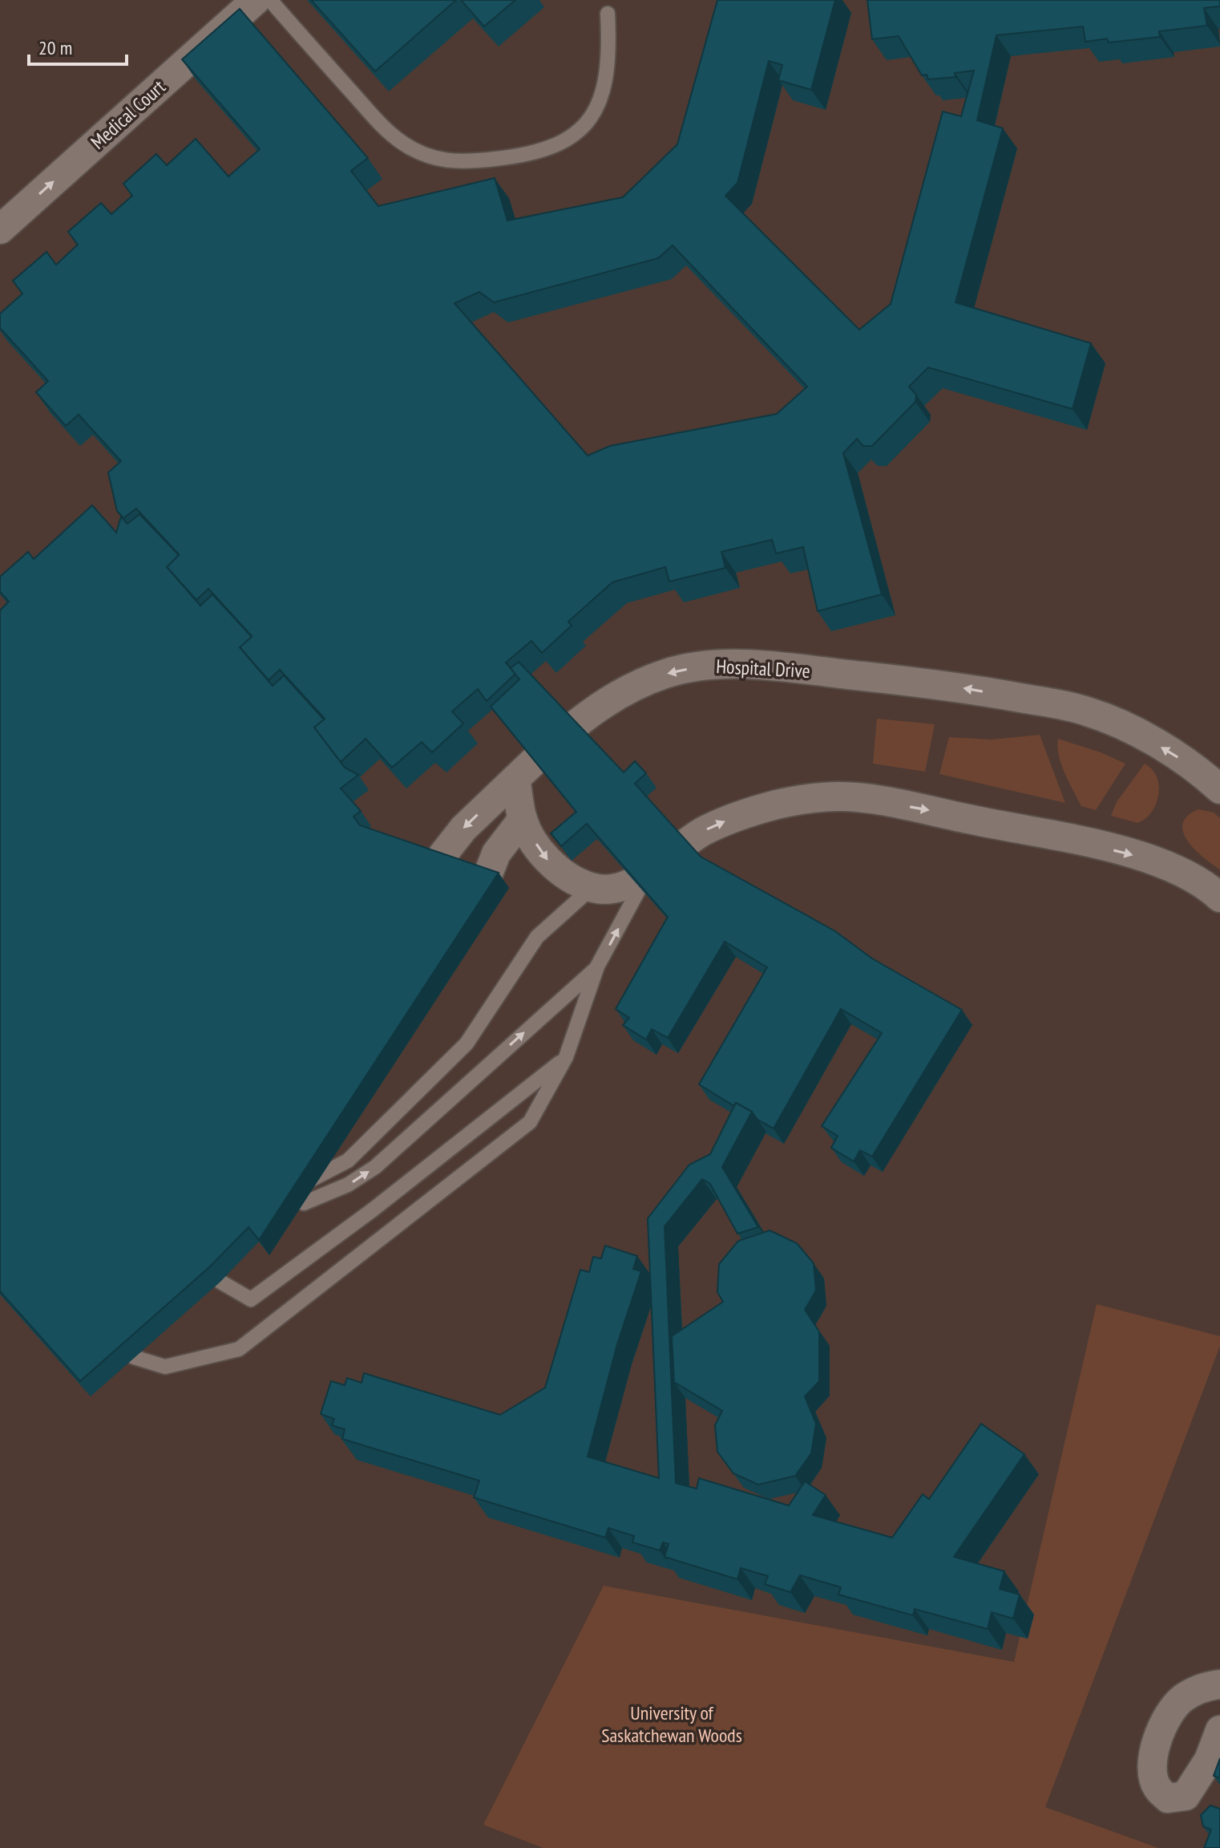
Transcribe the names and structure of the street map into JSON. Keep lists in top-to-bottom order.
{
  "streets": {
    "street": ["Medical Court", "Hospital Drive"]
  },
  "one_way": ["Medical Court"],
  "parks": ["University of Saskatchewan Woods"],
  "scale_bar": "20 m"
}
